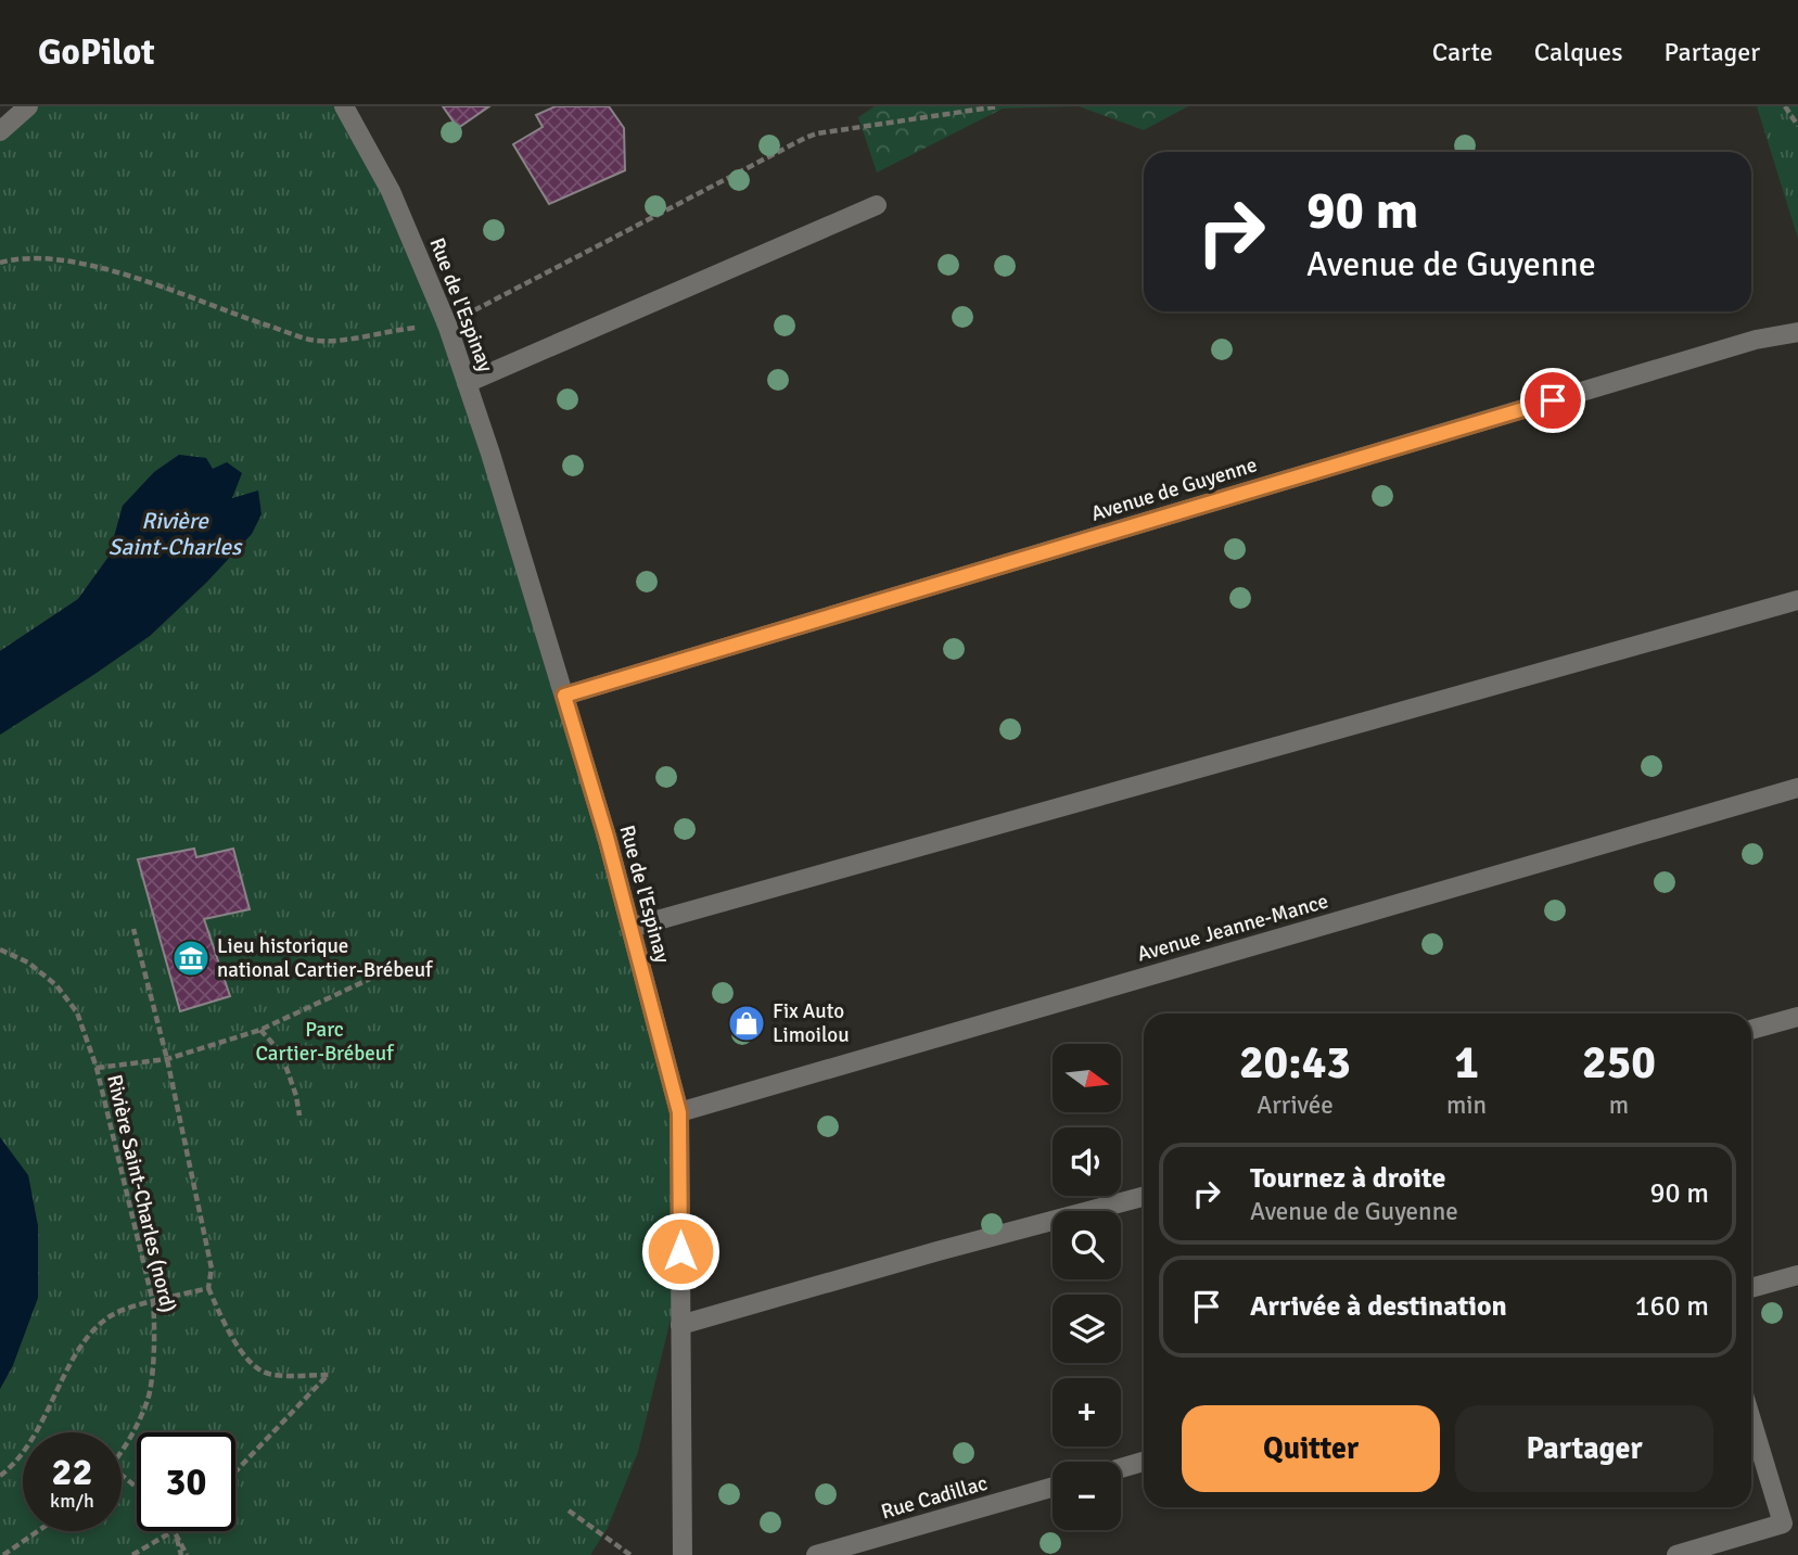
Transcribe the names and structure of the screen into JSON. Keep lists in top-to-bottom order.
{
  "streets": {
    "street": [
      "Rue de l'Espinay",
      "Avenue de Guyenne",
      "Avenue Jeanne-Mance",
      "Rue Cadillac"
    ],
    "path": ["Rivière Saint-Charles (nord)"]
  },
  "crossings": [
    ["Rue de l'Espinay", "Avenue de Guyenne"],
    ["Rue de l'Espinay", "Avenue Jeanne-Mance"]
  ],
  "water": ["Rivière Saint-Charles"],
  "parks": ["Parc Cartier-Brébeuf"],
  "places": {
    "museum": ["Lieu historique national Cartier-Brébeuf"],
    "shop": ["Fix Auto Limoilou"]
  },
  "north": "right",
  "page": {
    "header": "GoPilot",
    "nav": ["Carte", "Calques", "Partager"],
    "turn": ["90 m", "Avenue de Guyenne"],
    "eta": [
      "20:43",
      "Arrivée",
      "1",
      "min",
      "250",
      "m"
    ],
    "map_buttons": ["+", "−"],
    "list": [
      {
        "name": "Tournez à droite",
        "note": "Avenue de Guyenne",
        "value": "90 m"
      },
      {
        "name": "Arrivée à destination",
        "value": "160 m"
      }
    ],
    "buttons": ["Quitter", "Partager"],
    "speed": "22 km/h",
    "limit": "30"
  }
}
